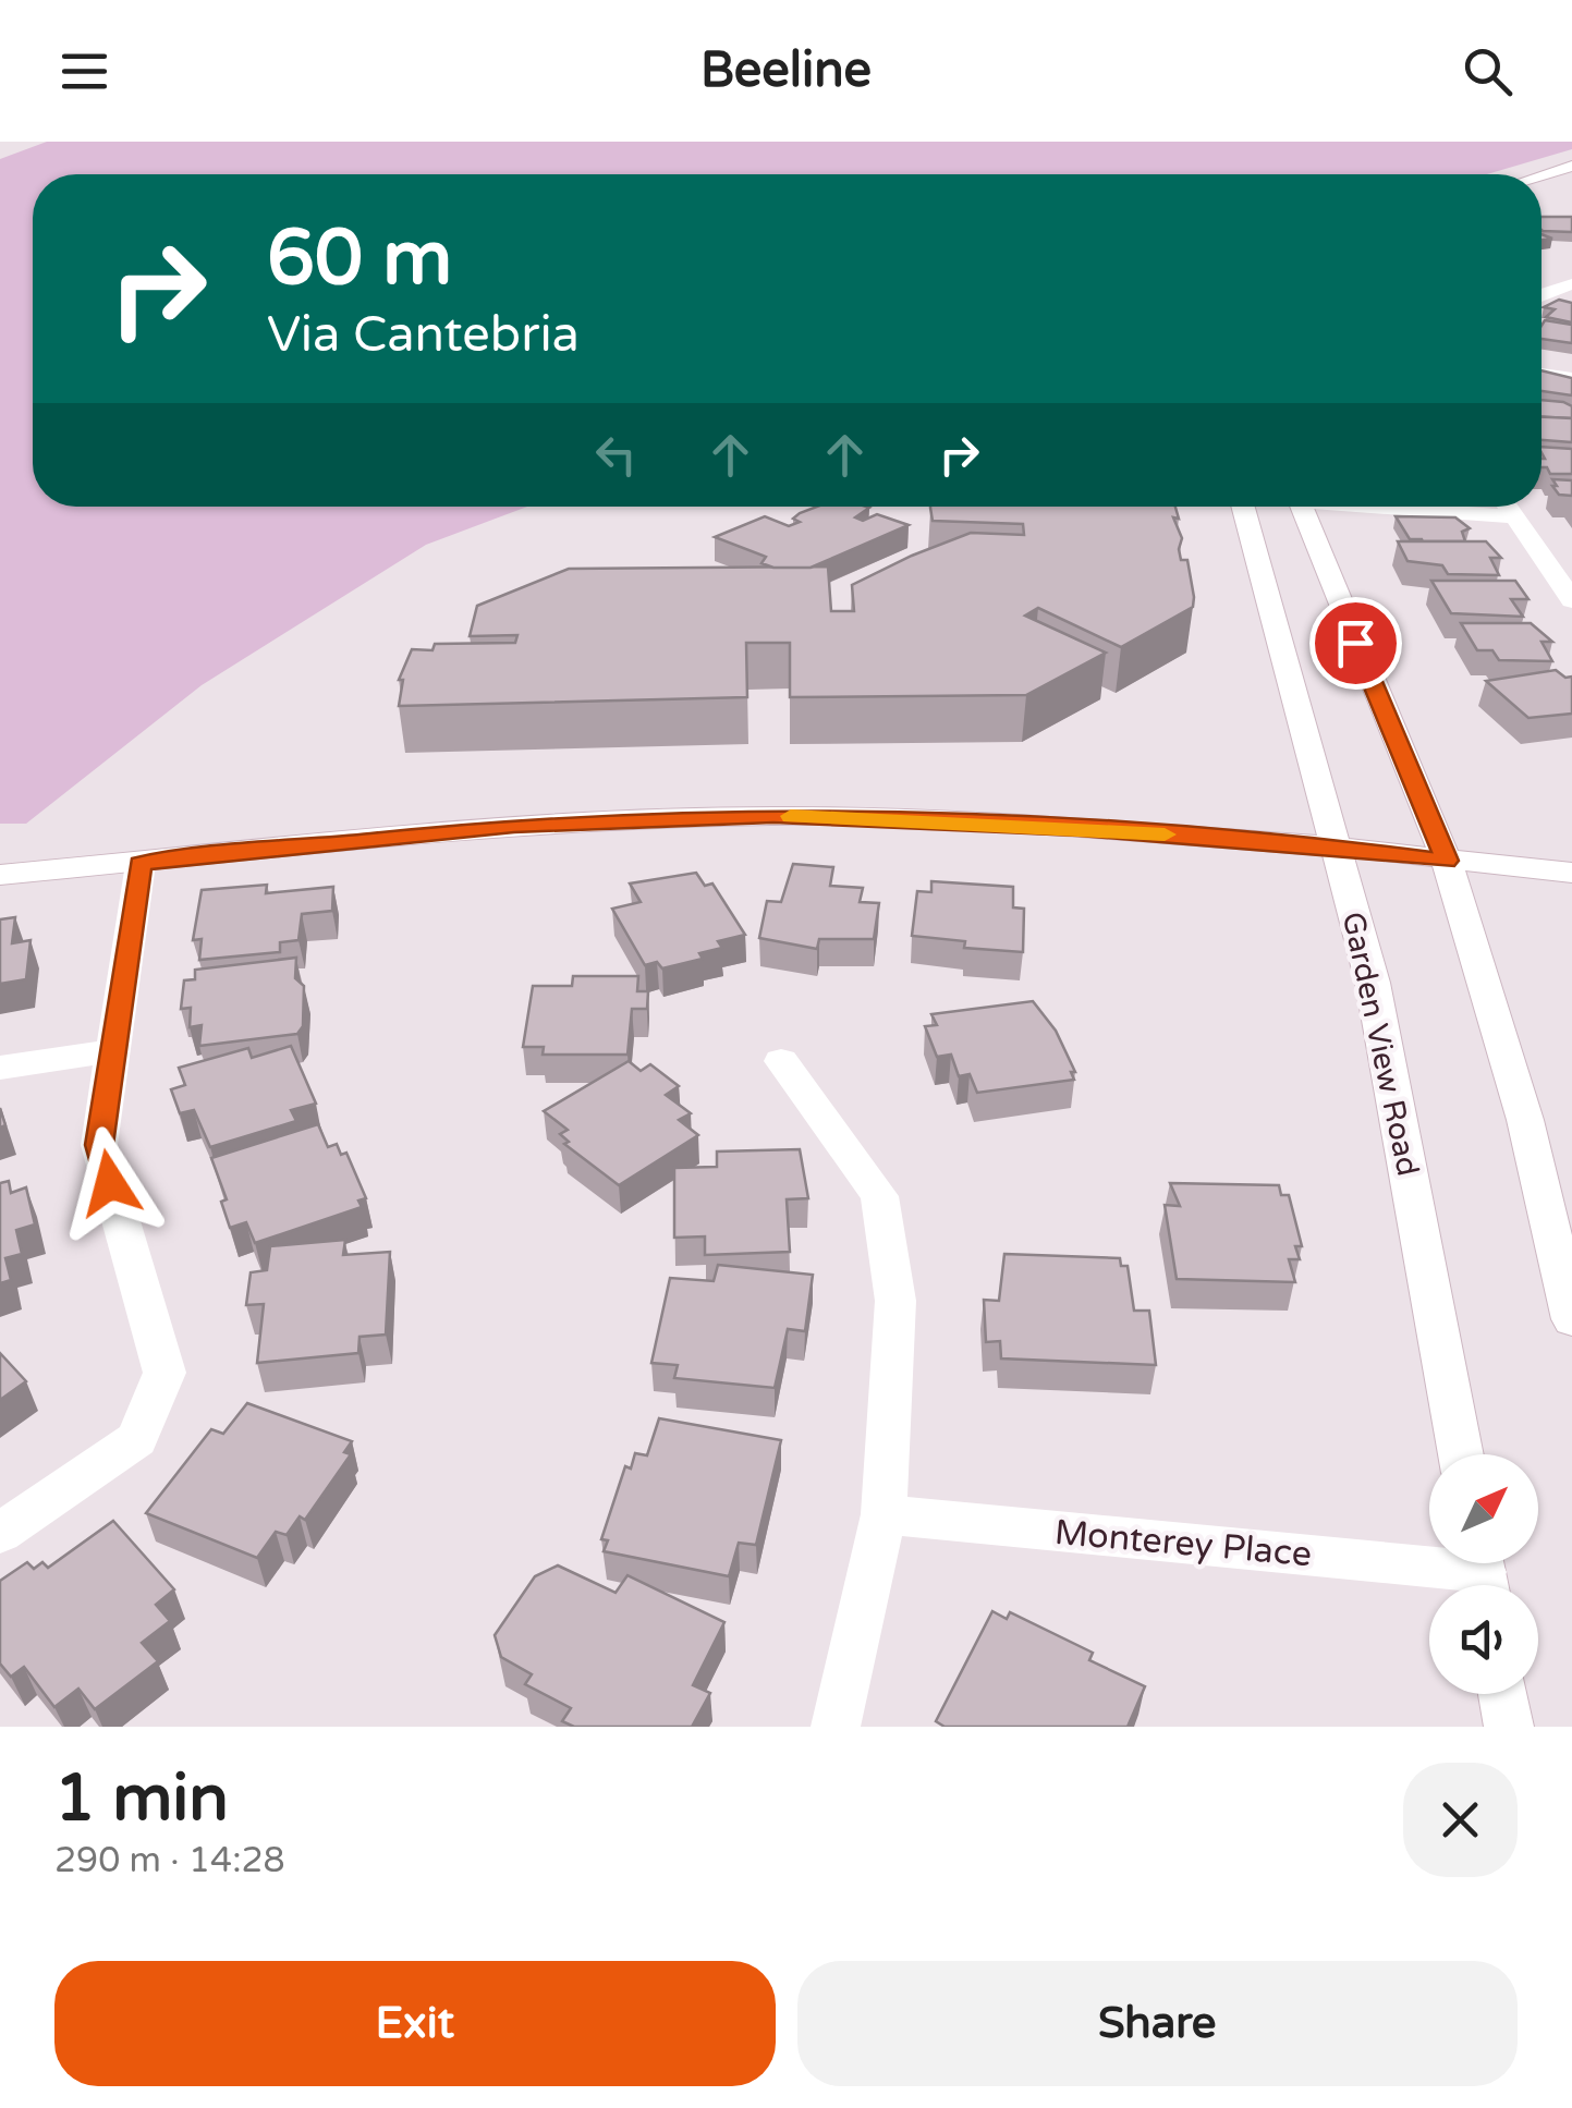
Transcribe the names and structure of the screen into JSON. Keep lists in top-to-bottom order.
{
  "streets": {
    "main road": ["Garden View Road", "Monterey Place"]
  },
  "north": "top right",
  "page": {
    "header": "Beeline",
    "turn": ["60 m", "Via Cantebria"],
    "heading": ["1 min", "290 m · 14:28"],
    "buttons": ["Exit", "Share"]
  }
}
